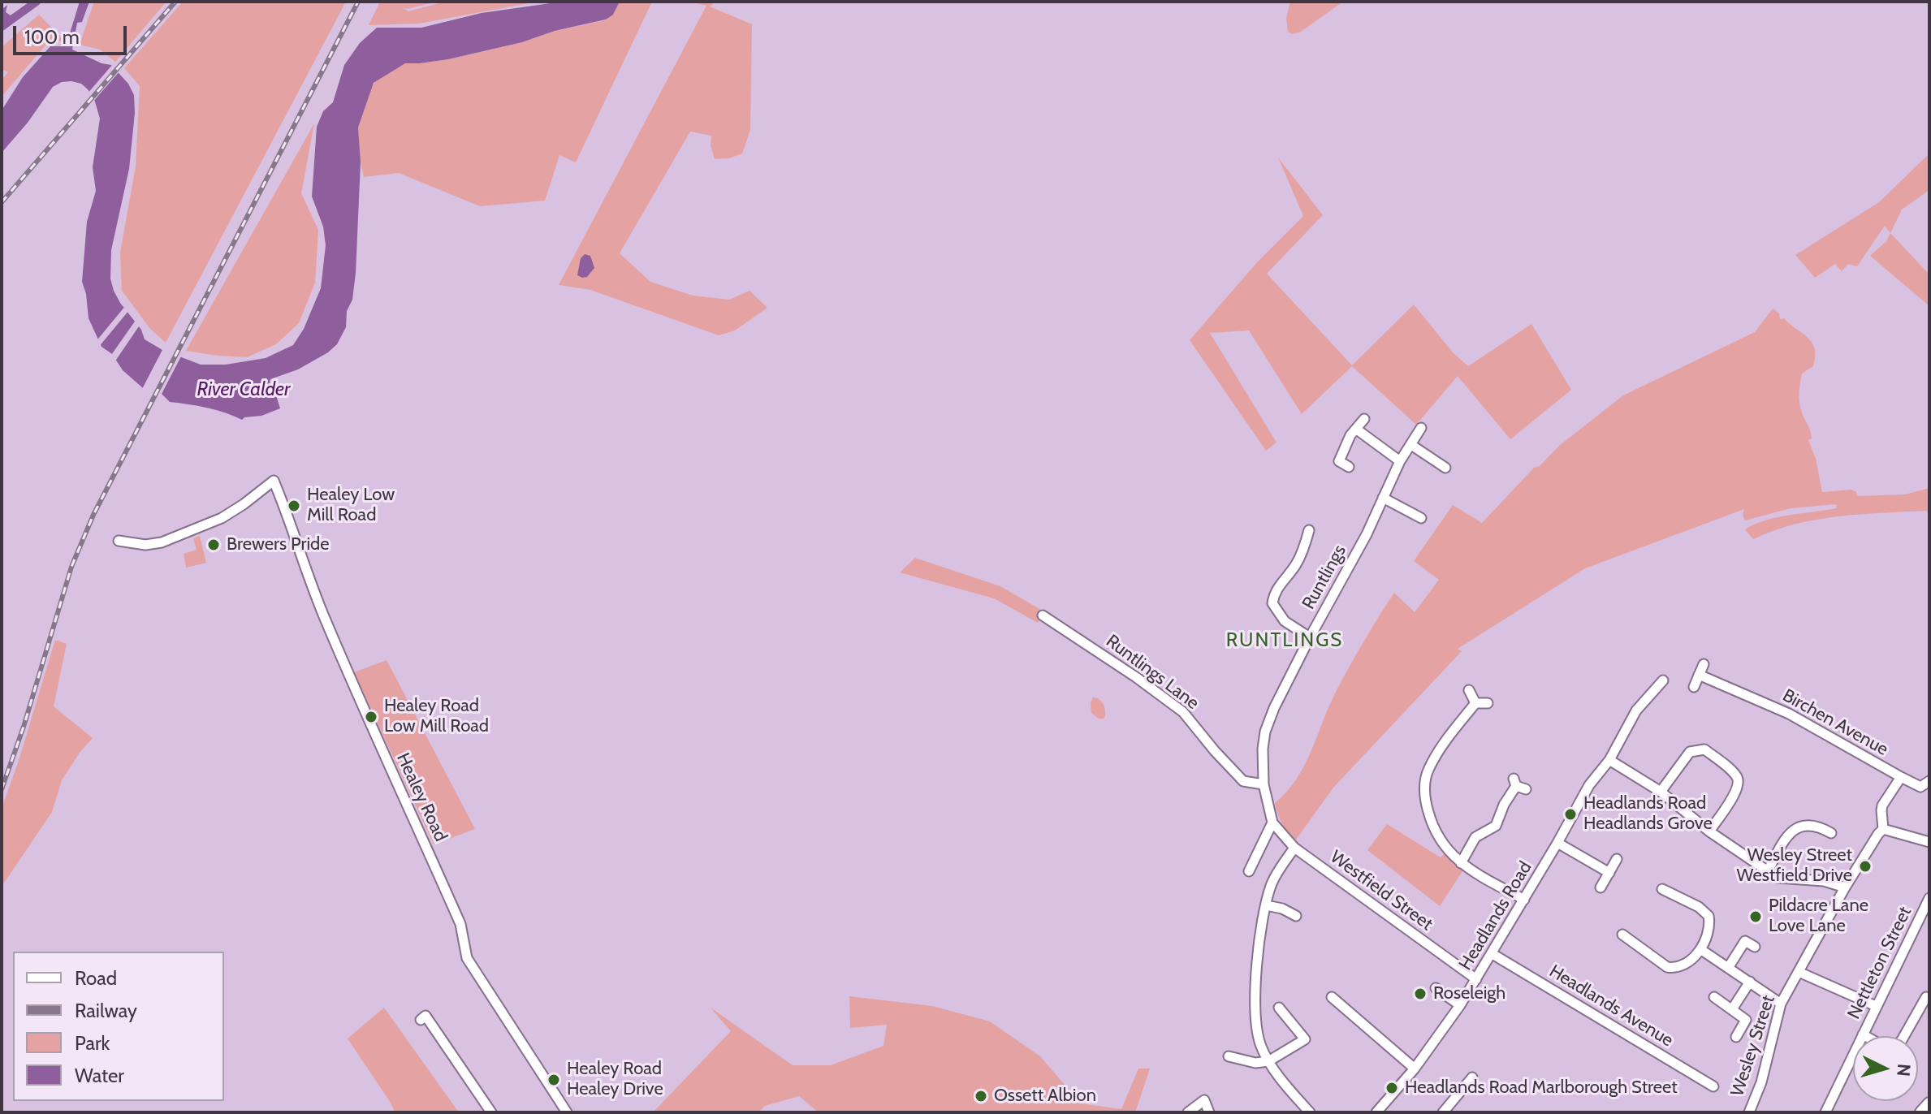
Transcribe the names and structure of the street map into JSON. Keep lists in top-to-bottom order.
{
  "streets": {
    "street": [
      "Runtlings",
      "Runtlings Lane",
      "Birchen Avenue",
      "Healey Road",
      "Westfield Street",
      "Headlands Road",
      "Nettleton Street",
      "Headlands Avenue",
      "Wesley Street"
    ]
  },
  "crossings": [
    ["Runtlings", "Runtlings Lane"],
    ["Runtlings", "Westfield Street"],
    ["Birchen Avenue", "Wesley Street"],
    ["Westfield Street", "Headlands Road"],
    ["Headlands Road", "Headlands Avenue"]
  ],
  "districts": ["RUNTLINGS"],
  "water": ["River Calder"],
  "places": [
    "Healey Low Mill Road",
    "Brewers Pride",
    "Healey Road Low Mill Road",
    "Headlands Road Headlands Grove",
    "Wesley Street Westfield Drive",
    "Pildacre Lane Love Lane",
    "Roseleigh",
    "Healey Road Healey Drive",
    "Headlands Road Marlborough Street",
    "Ossett Albion"
  ],
  "legend": [
    "Road",
    "Railway",
    "Park",
    "Water"
  ],
  "scale_bar": "100 m",
  "north": "right"
}
